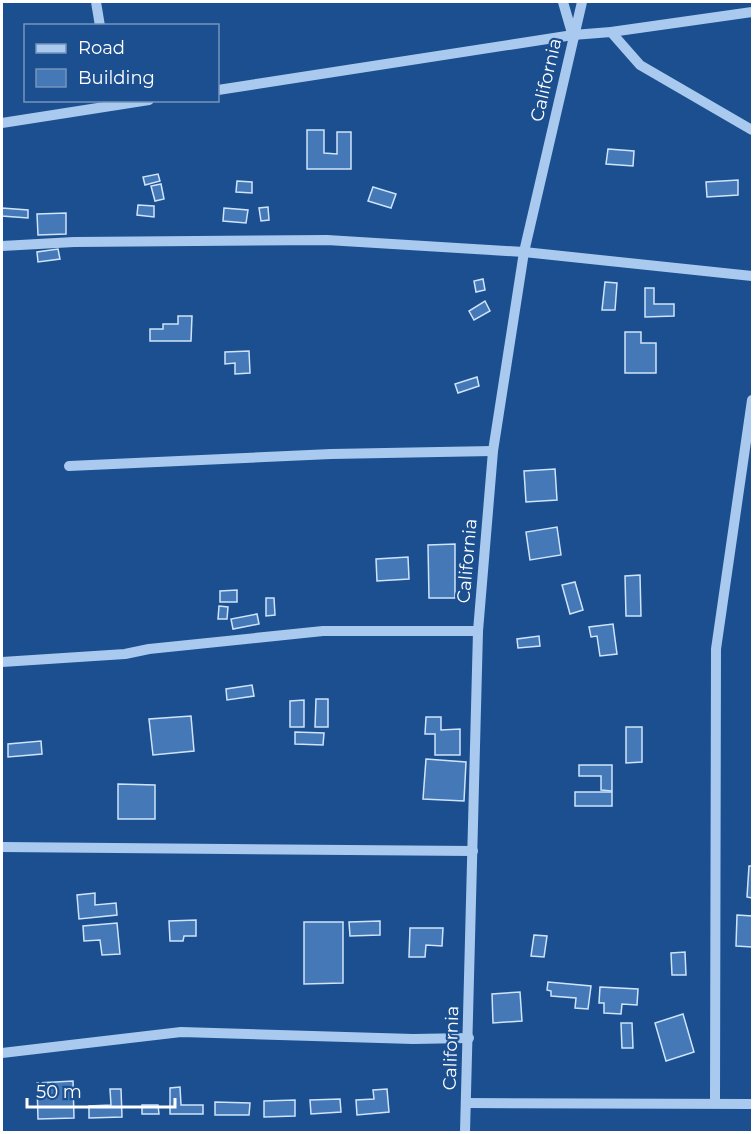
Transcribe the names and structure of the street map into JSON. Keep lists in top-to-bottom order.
{
  "streets": {
    "street": ["California"]
  },
  "legend": ["Road", "Building"],
  "scale_bar": "50 m"
}
